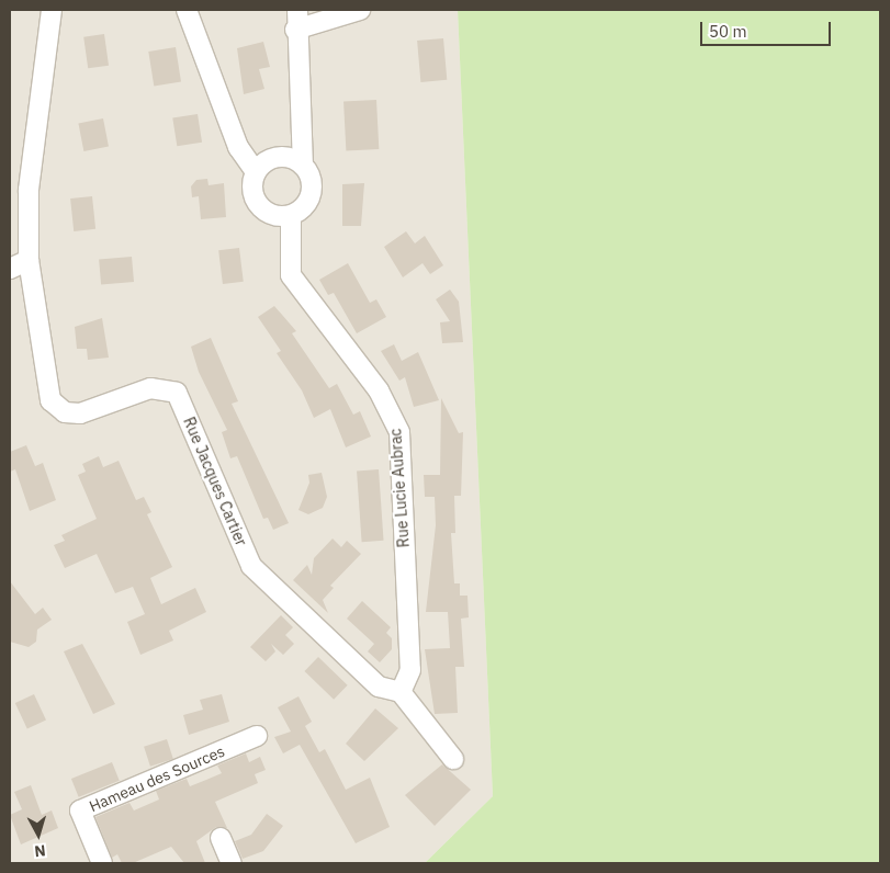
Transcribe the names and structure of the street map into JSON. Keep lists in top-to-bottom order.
{
  "streets": {
    "street": ["Rue Jacques Cartier", "Rue Lucie Aubrac", "Hameau des Sources"]
  },
  "crossings": [
    ["Rue Jacques Cartier", "Rue Lucie Aubrac"]
  ],
  "scale_bar": "50 m",
  "north": "bottom"
}
